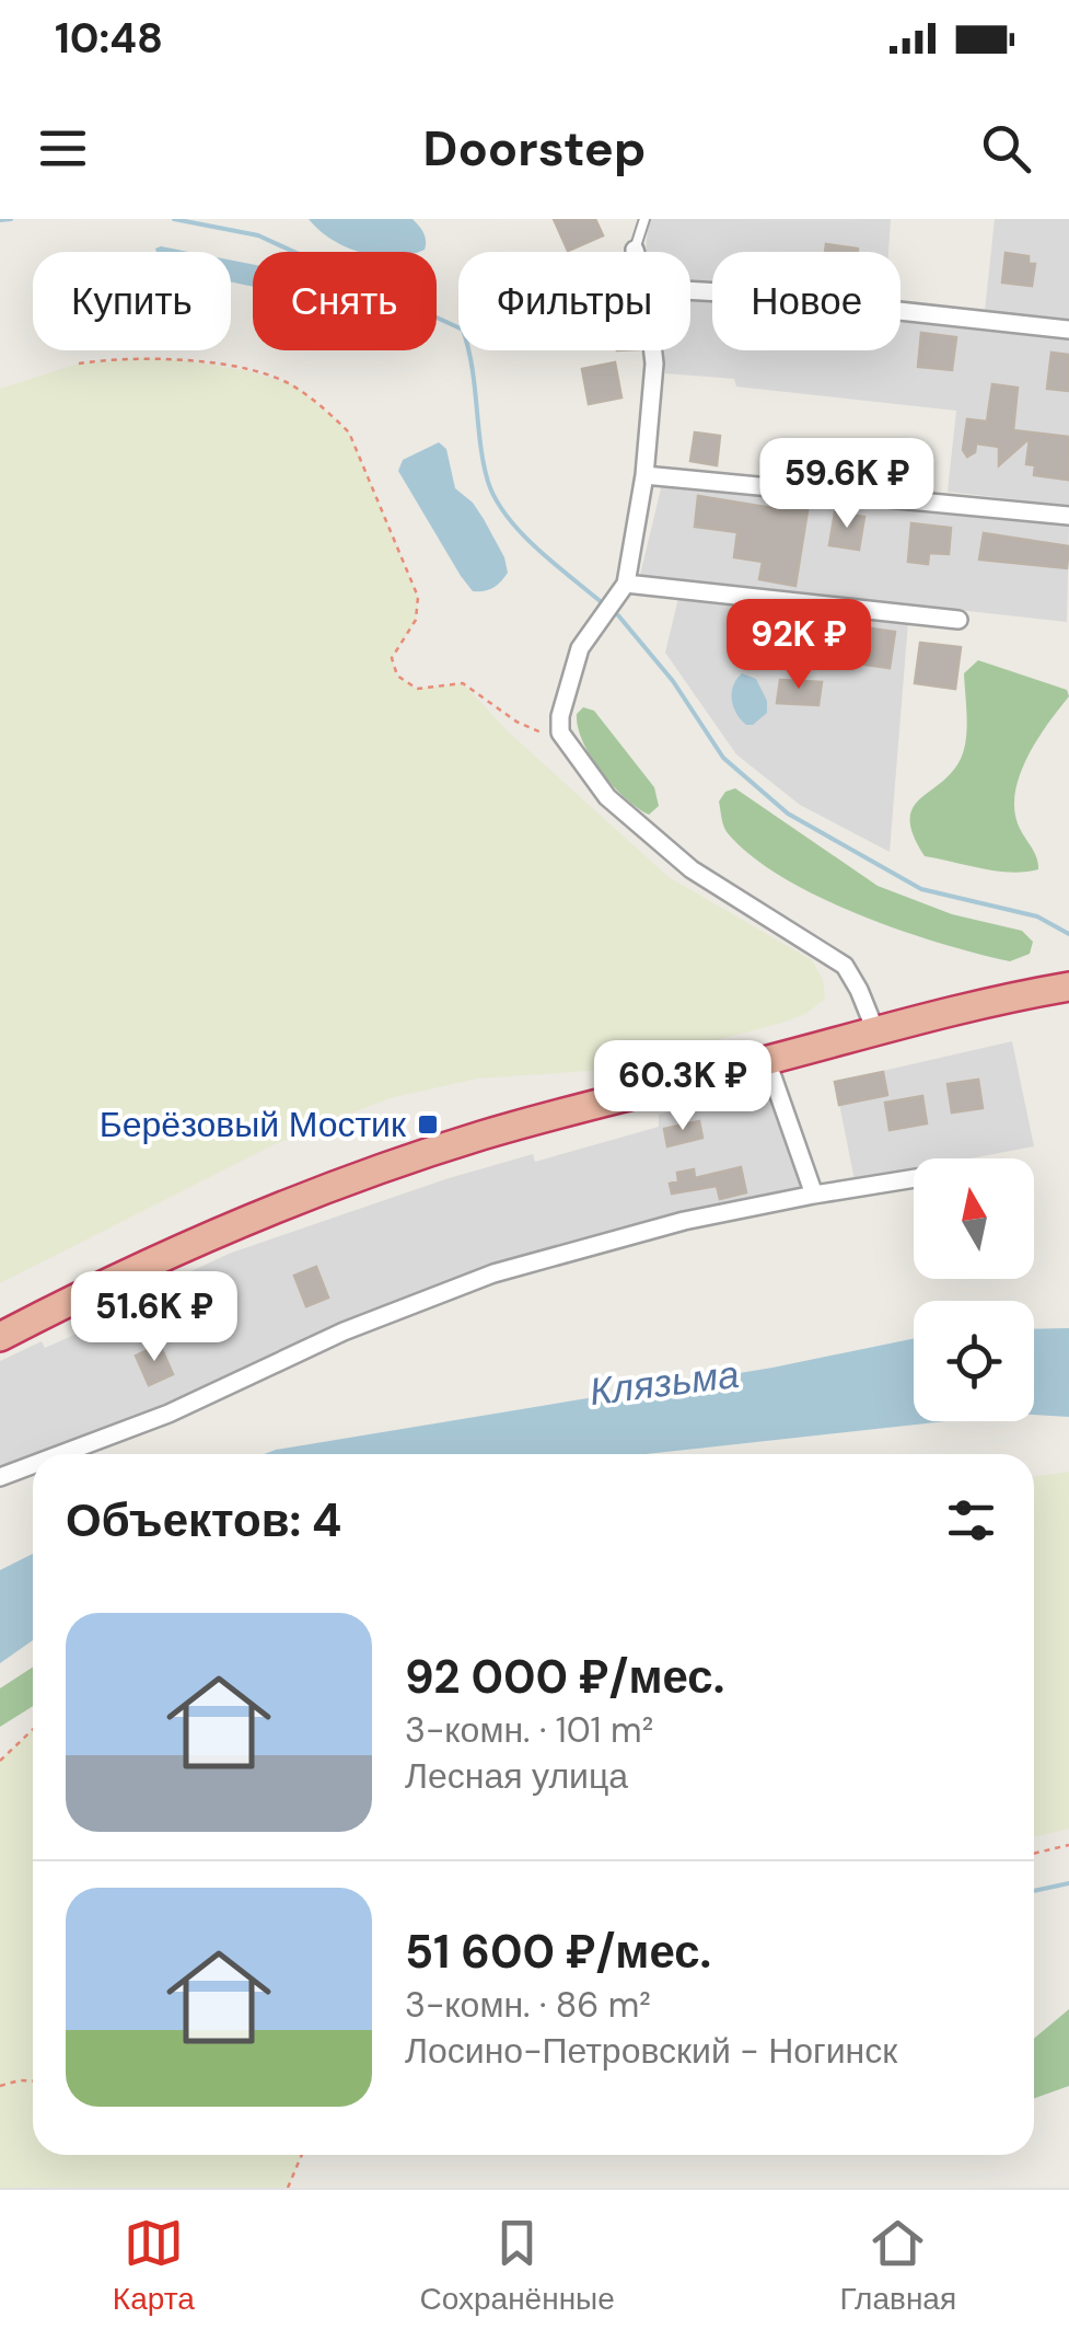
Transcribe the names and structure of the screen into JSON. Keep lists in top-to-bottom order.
{
  "water": ["Клязьма"],
  "places": {
    "transit": ["Берёзовый Мостик"]
  },
  "north": "top",
  "page": {
    "status": "10:48",
    "header": "Doorstep",
    "chip": [
      "Купить",
      "Снять",
      "Фильтры",
      "Новое"
    ],
    "price": [
      "59.6K ₽",
      "92K ₽",
      "60.3K ₽",
      "51.6K ₽"
    ],
    "heading": "Объектов: 4",
    "list": [
      {
        "name": "92 000 ₽/мес.",
        "note": "3-комн. · 101 m² · Лесная улица"
      },
      {
        "name": "51 600 ₽/мес.",
        "note": "3-комн. · 86 m² · Лосино-Петровский - Ногинск"
      }
    ],
    "tabs": ["Карта", "Сохранённые", "Главная"]
  }
}
